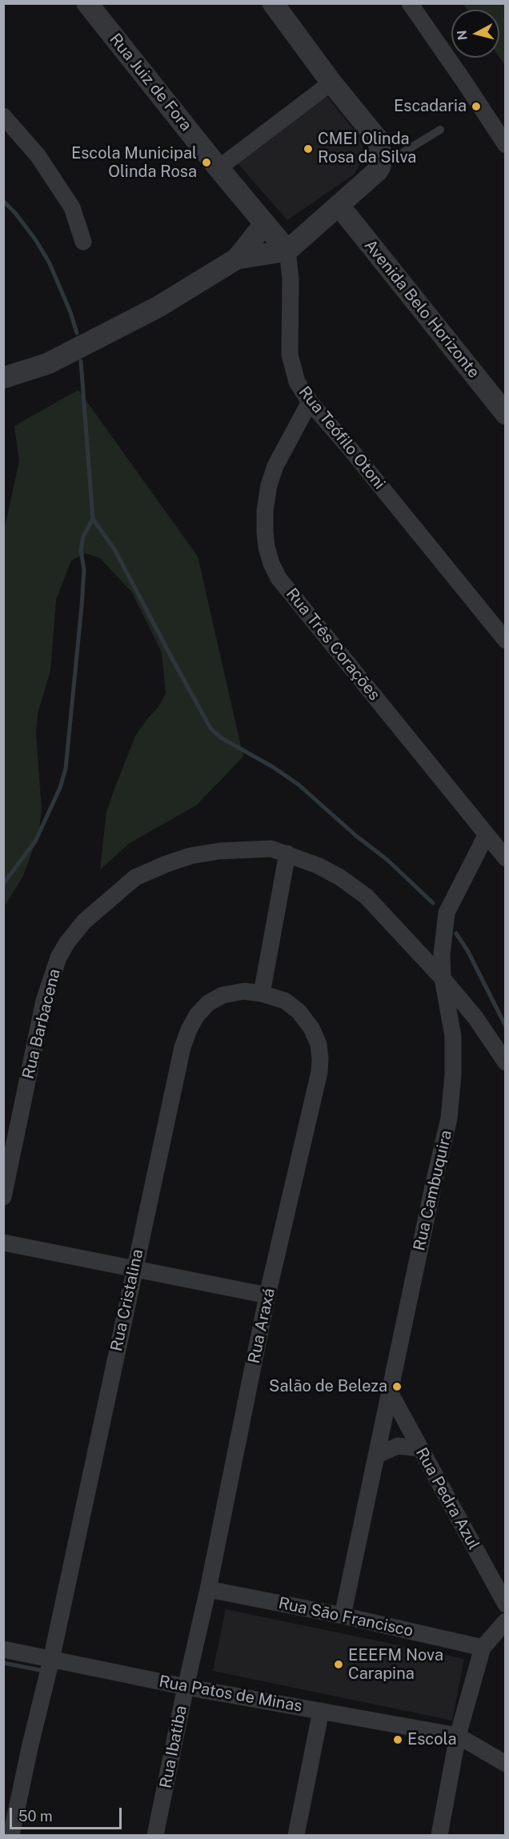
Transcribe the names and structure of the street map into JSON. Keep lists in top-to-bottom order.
{
  "streets": {
    "street": [
      "Rua Juiz de Fora",
      "Avenida Belo Horizonte",
      "Rua Teófilo Otoni",
      "Rua Três Corações",
      "Rua Barbacena",
      "Rua Cambuquira",
      "Rua Cristalina",
      "Rua Araxá",
      "Rua Pedra Azul",
      "Rua São Francisco",
      "Rua Patos de Minas",
      "Rua Ibatiba"
    ]
  },
  "crossings": [
    ["Rua Juiz de Fora", "Rua Teófilo Otoni"],
    ["Rua Teófilo Otoni", "Rua Três Corações"],
    ["Rua Três Corações", "Rua Cambuquira"],
    ["Rua Cambuquira", "Rua Pedra Azul"],
    ["Rua Cambuquira", "Rua São Francisco"],
    ["Rua Cristalina", "Rua Araxá"],
    ["Rua Cristalina", "Rua Patos de Minas"],
    ["Rua Araxá", "Rua São Francisco"],
    ["Rua Araxá", "Rua Patos de Minas"],
    ["Rua Araxá", "Rua Ibatiba"],
    ["Rua Patos de Minas", "Rua Ibatiba"]
  ],
  "places": [
    "Escadaria",
    "CMEI Olinda Rosa da Silva",
    "Escola Municipal Olinda Rosa",
    "Salão de Beleza",
    "EEEFM Nova Carapina",
    "Escola"
  ],
  "scale_bar": "50 m",
  "north": "left"
}
